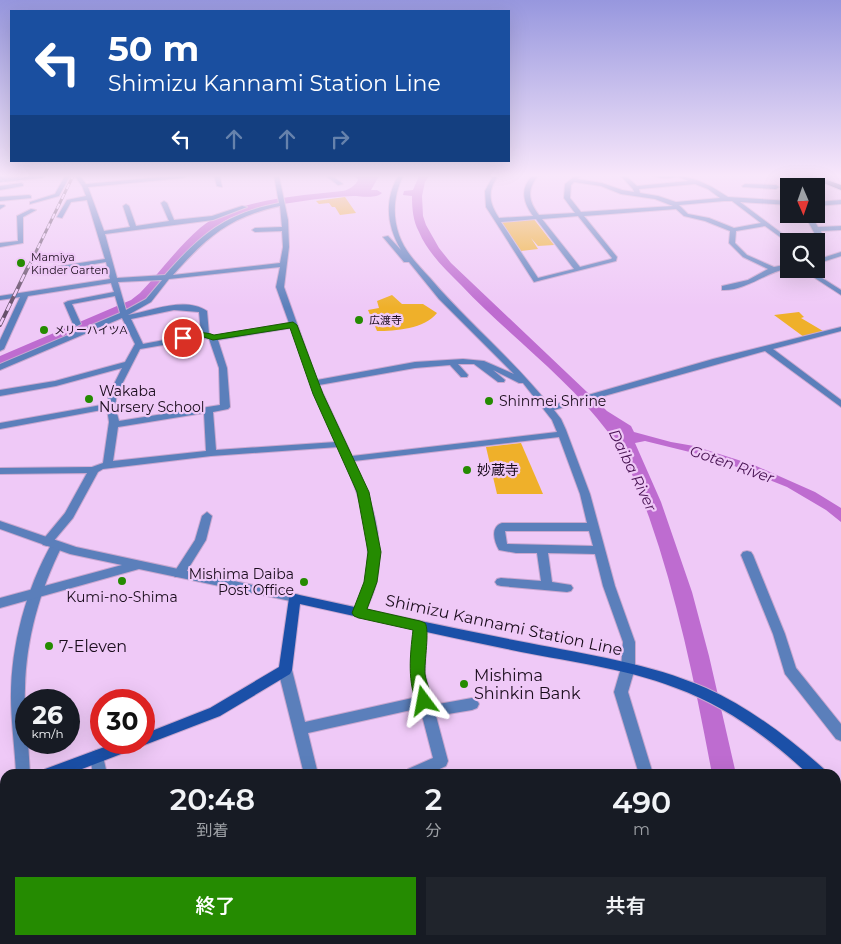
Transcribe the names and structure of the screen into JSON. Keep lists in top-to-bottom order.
{
  "streets": {
    "main road": ["Shimizu Kannami Station Line"]
  },
  "water": ["Goten River", "Daiba River"],
  "places": [
    "Mamiya Kinder Garten",
    "広渡寺",
    "メリーハイツA",
    "Wakaba Nursery School",
    "Shinmei Shrine",
    "妙蔵寺",
    "Kumi-no-Shima",
    "Mishima Daiba Post Office",
    "7-Eleven",
    "Mishima Shinkin Bank"
  ],
  "north": "bottom",
  "page": {
    "turn": ["50 m", "Shimizu Kannami Station Line"],
    "speed": "26 km/h",
    "limit": "30",
    "eta": [
      "20:48",
      "到着",
      "2",
      "分",
      "490",
      "m"
    ],
    "buttons": ["終了", "共有"]
  }
}
